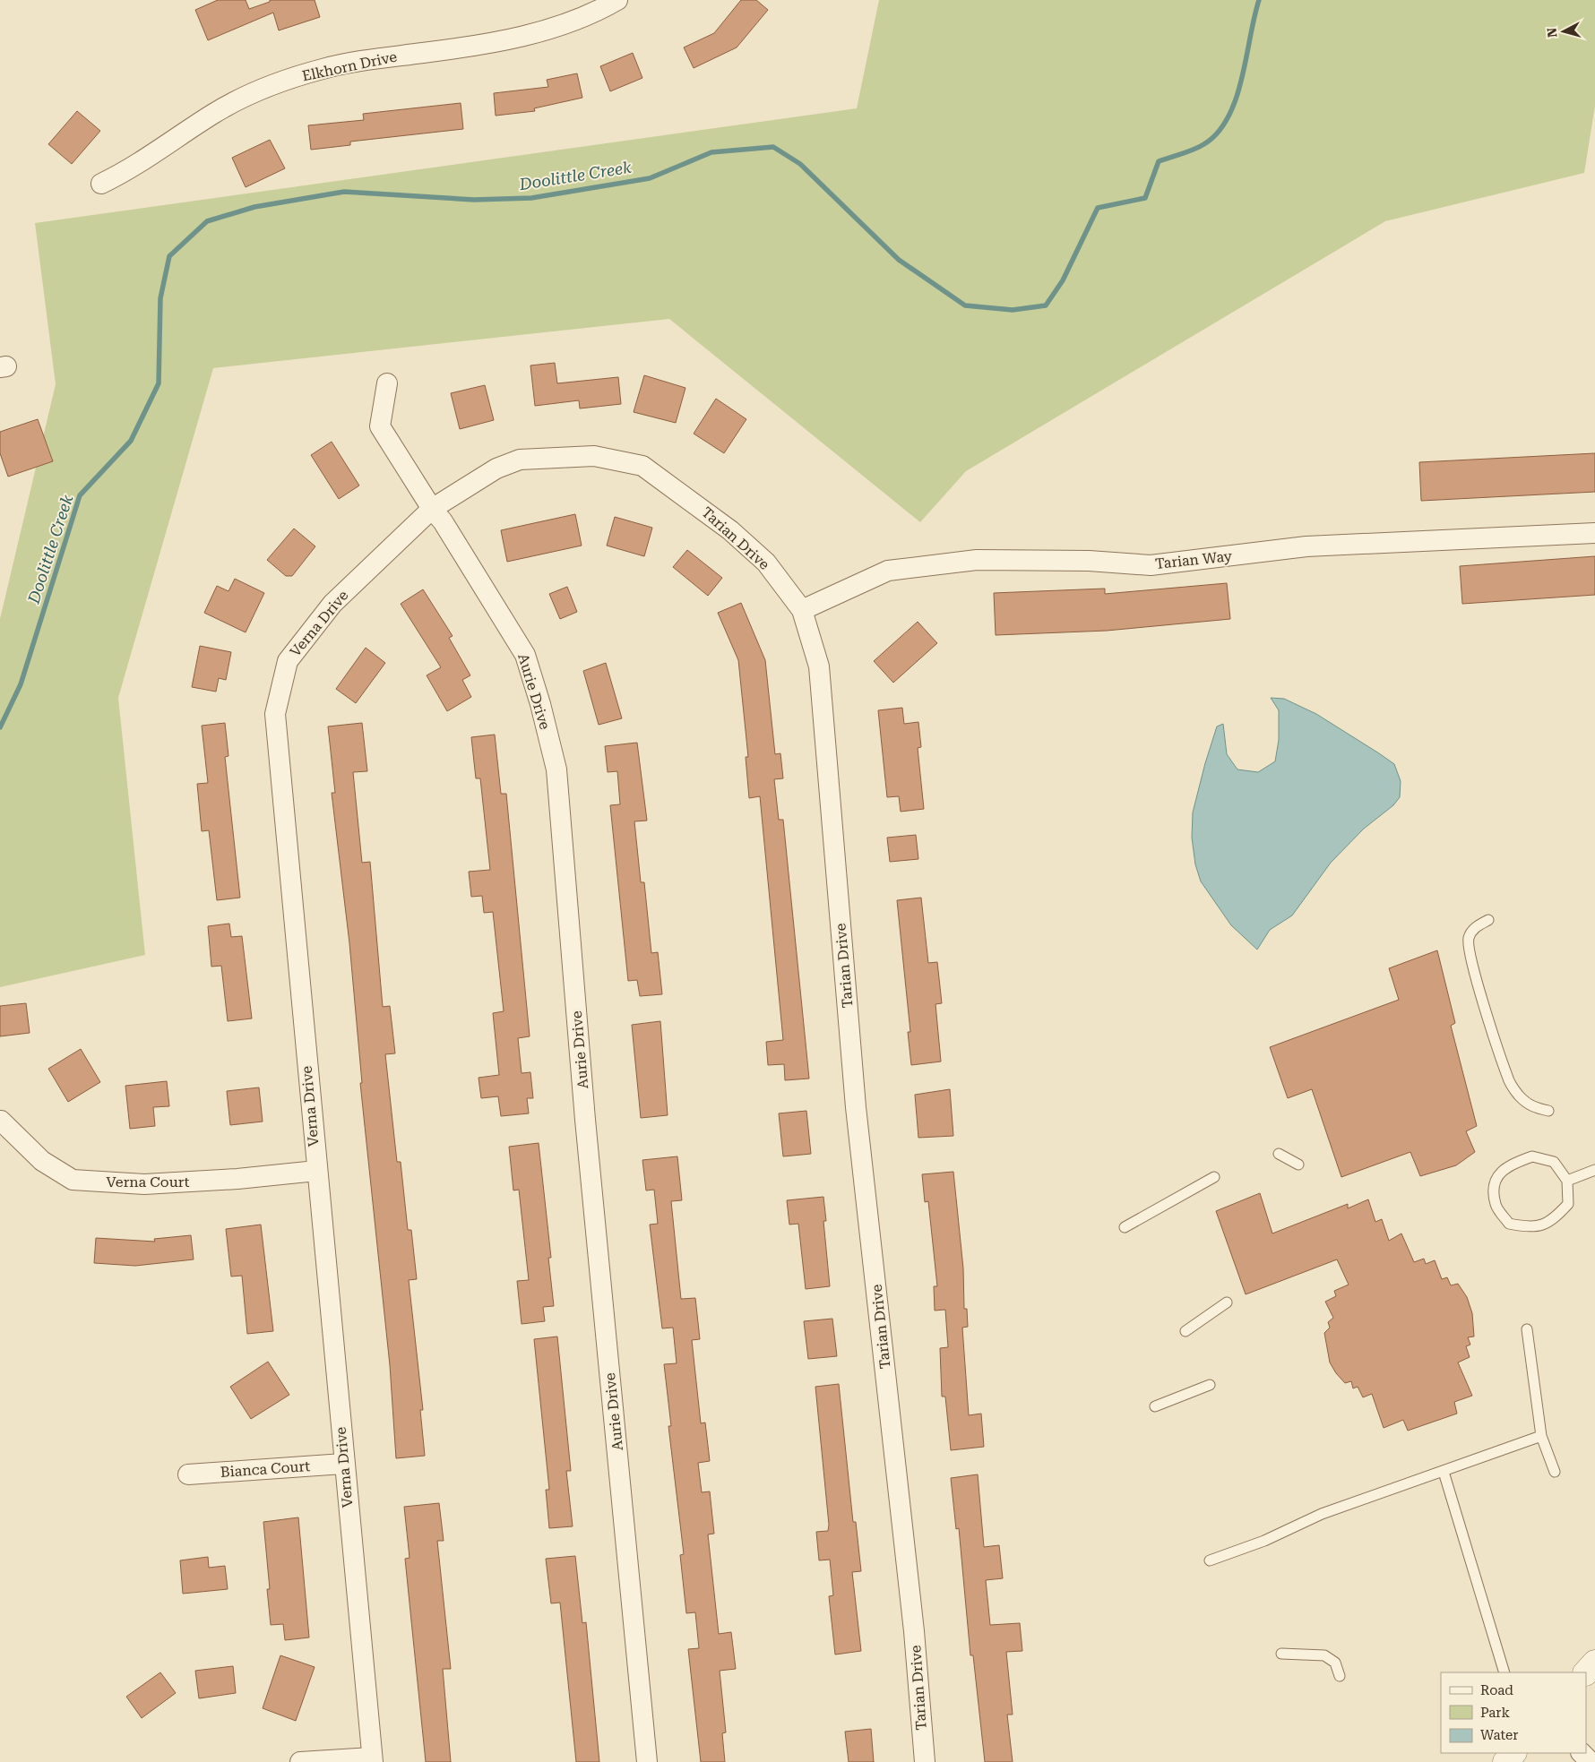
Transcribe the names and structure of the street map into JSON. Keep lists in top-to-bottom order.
{
  "streets": {
    "street": [
      "Elkhorn Drive",
      "Tarian Drive",
      "Tarian Way",
      "Verna Drive",
      "Aurie Drive",
      "Verna Court",
      "Bianca Court"
    ]
  },
  "crossings": [
    ["Tarian Drive", "Tarian Way"],
    ["Tarian Drive", "Verna Drive"],
    ["Tarian Drive", "Aurie Drive"],
    ["Verna Drive", "Aurie Drive"],
    ["Verna Drive", "Verna Court"],
    ["Verna Drive", "Bianca Court"]
  ],
  "water": ["Doolittle Creek"],
  "legend": ["Road", "Park", "Water"],
  "north": "left"
}
